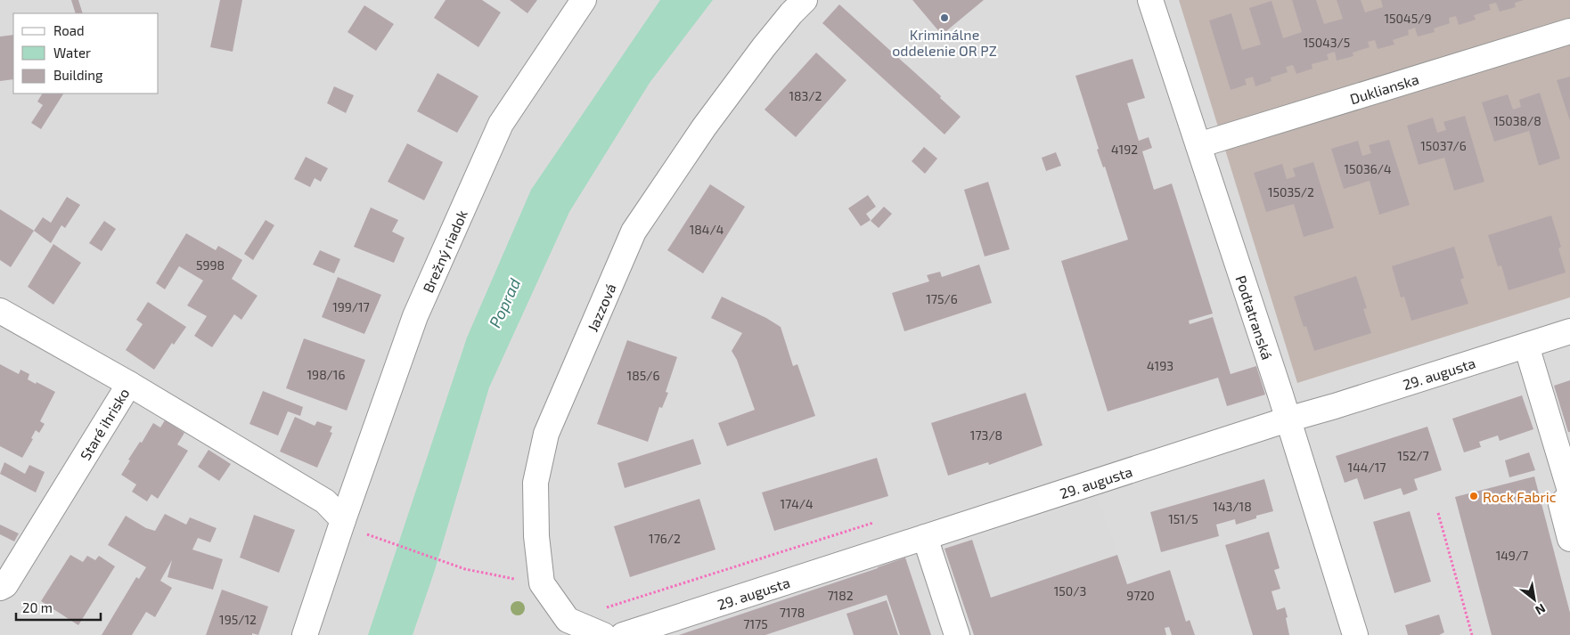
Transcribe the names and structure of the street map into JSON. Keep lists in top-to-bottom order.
{
  "streets": {
    "street": [
      "Duklianska",
      "Brežný riadok",
      "Jazzová",
      "Podtatranská",
      "29. augusta",
      "Staré ihrisko"
    ]
  },
  "crossings": [
    ["Duklianska", "Podtatranská"],
    ["Podtatranská", "29. augusta"]
  ],
  "water": ["Poprad"],
  "places": ["Kriminálne oddelenie OR PZ", "Rock Fabric"],
  "house_numbers": [
    "15045/9",
    "15043/5",
    "183/2",
    "15038/8",
    "15037/6",
    "4192",
    "15036/4",
    "15035/2",
    "184/4",
    "5998",
    "175/6",
    "199/17",
    "4193",
    "198/16",
    "185/6",
    "173/8",
    "152/7",
    "144/17",
    "174/4",
    "143/18",
    "151/5",
    "176/2",
    "149/7",
    "150/3",
    "7182",
    "9720",
    "7178",
    "195/12",
    "7175"
  ],
  "legend": ["Road", "Water", "Building"],
  "scale_bar": "20 m",
  "north": "bottom right"
}
